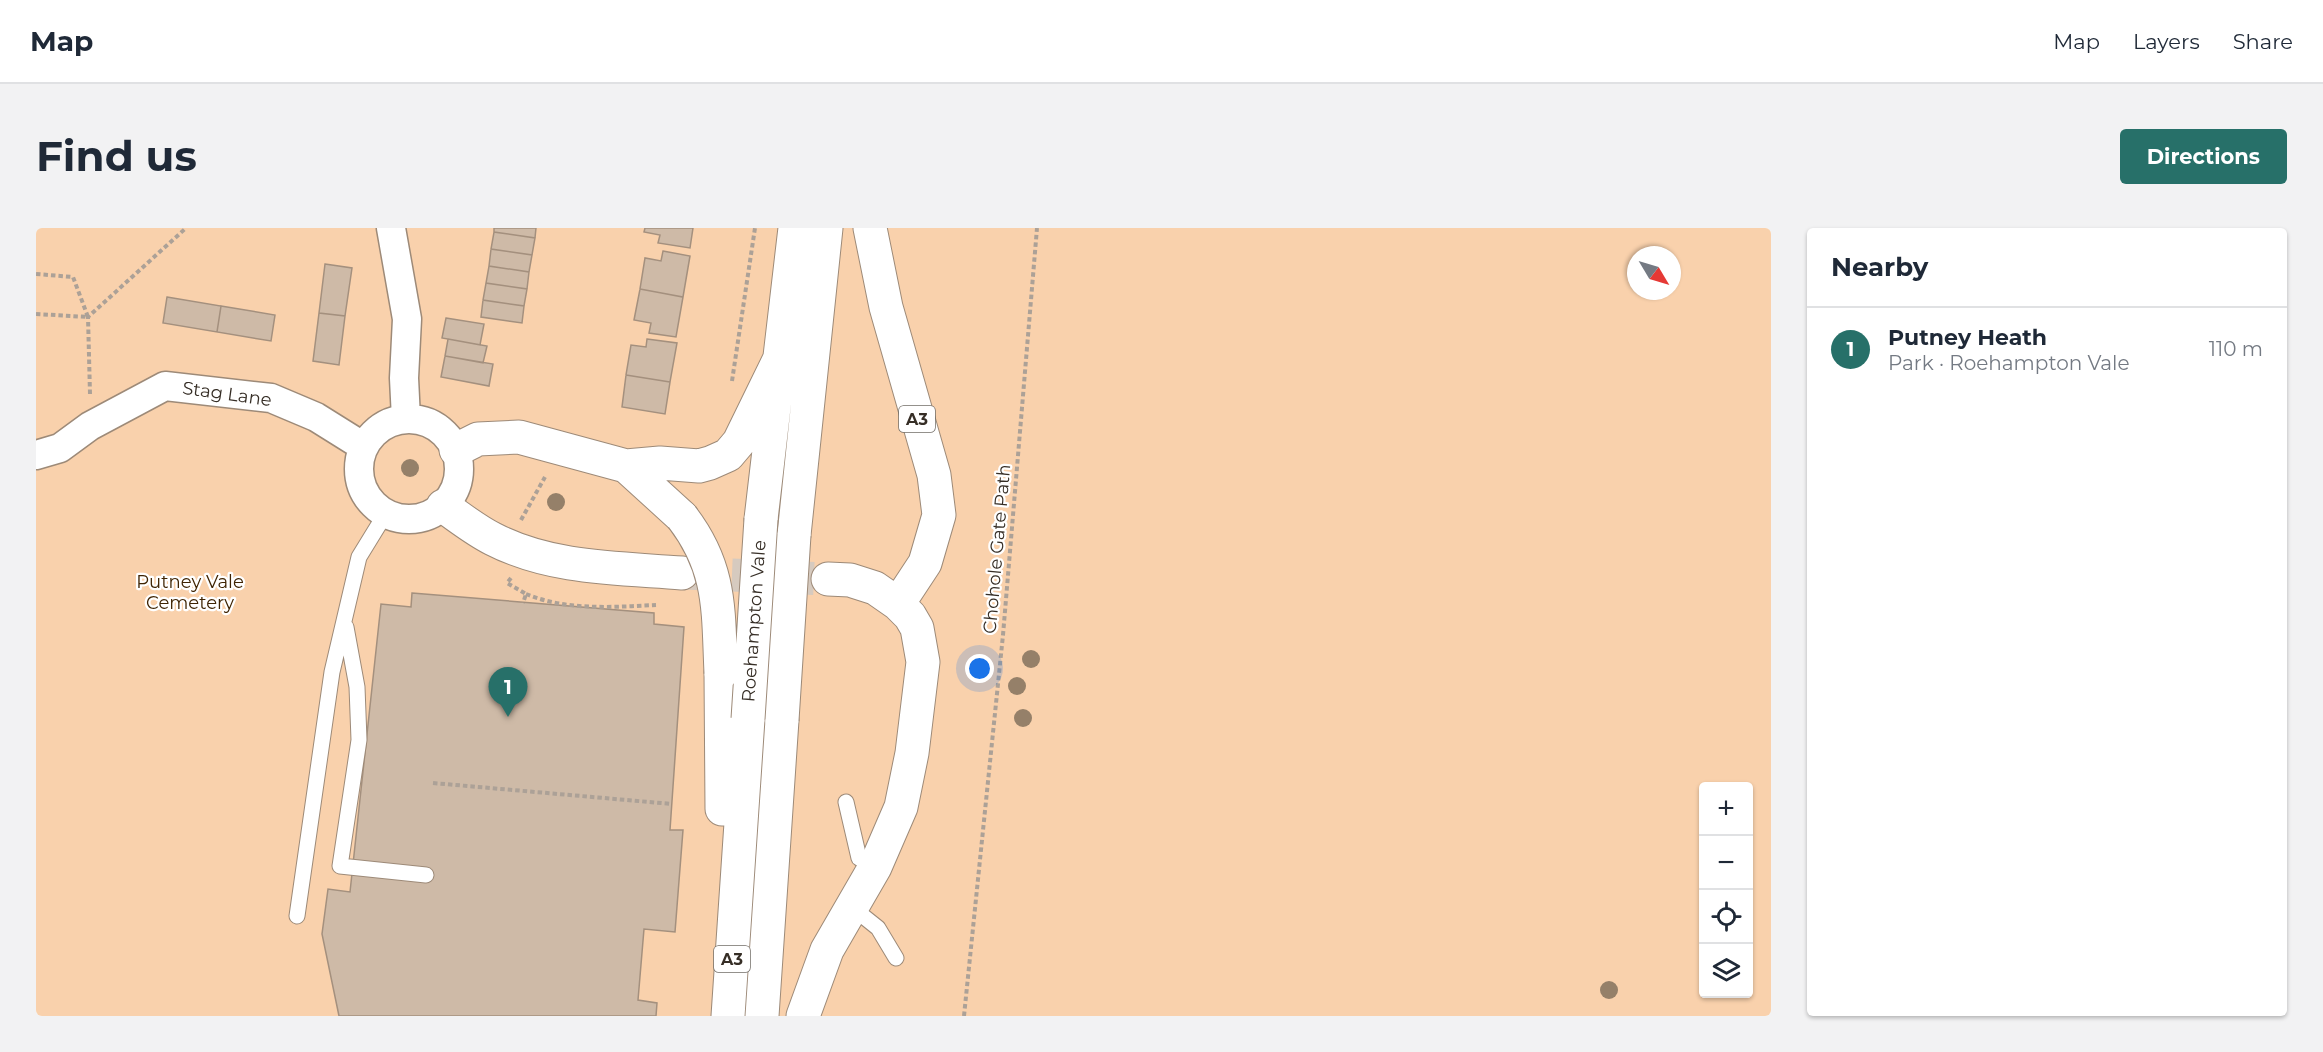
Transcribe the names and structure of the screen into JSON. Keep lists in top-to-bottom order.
{
  "streets": {
    "highway": ["A3", "Roehampton Vale"],
    "street": ["Stag Lane"],
    "path": ["Chohole Gate Path"]
  },
  "crossings": [
    ["Stag Lane", "A3"],
    ["A3", "Roehampton Vale"]
  ],
  "parks": ["Putney Vale Cemetery"],
  "north": "bottom right",
  "page": {
    "header": "Map",
    "nav": ["Map", "Layers", "Share"],
    "buttons": "Directions",
    "title": "Find us",
    "heading": "Nearby",
    "list": [
      {
        "mark": "1",
        "name": "Putney Heath",
        "note": "Park · Roehampton Vale",
        "value": "110 m"
      }
    ],
    "pins": "1",
    "map_buttons": ["+", "−"]
  }
}
